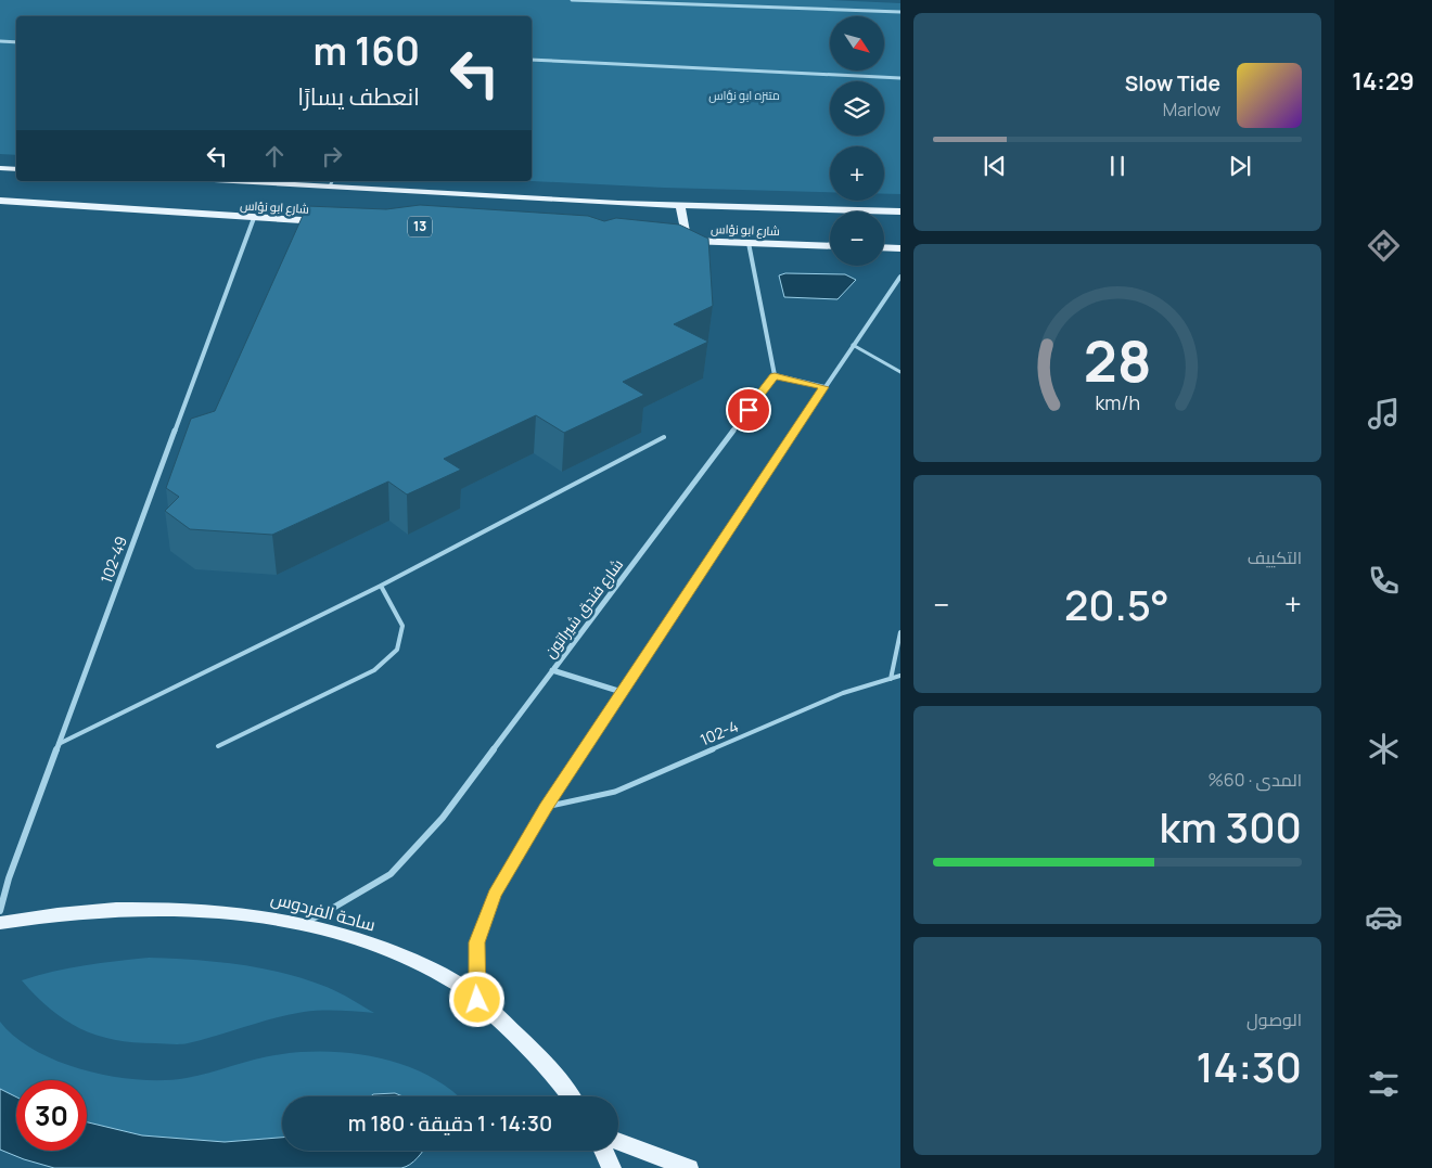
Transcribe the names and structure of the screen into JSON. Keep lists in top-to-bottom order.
{
  "streets": {
    "main road": ["شارع ابو نؤاس", "ساحة الفردوس"],
    "street": ["102-49", "شارع فندق شيراتون"],
    "lane": ["102-4"]
  },
  "crossings": [
    ["شارع ابو نؤاس", "102-49"],
    ["شارع فندق شيراتون", "ساحة الفردوس"]
  ],
  "parks": ["متنزه ابو نؤاس"],
  "north": "bottom right",
  "page": {
    "tabs": "14:29",
    "map_buttons": ["+", "−"],
    "turn": ["160 m", "انعطف يسارًا"],
    "song": ["Slow Tide", "Marlow"],
    "tile": [
      "التكييف",
      ["المدى · 60%", "300 km"],
      ["الوصول", "14:30"]
    ],
    "heat": ["−", "20.5°", "+"],
    "limit": "30",
    "trip": "14:30 · 1 دقيقة · 180 m",
    "gauge": ["28", "km/h"]
  }
}
